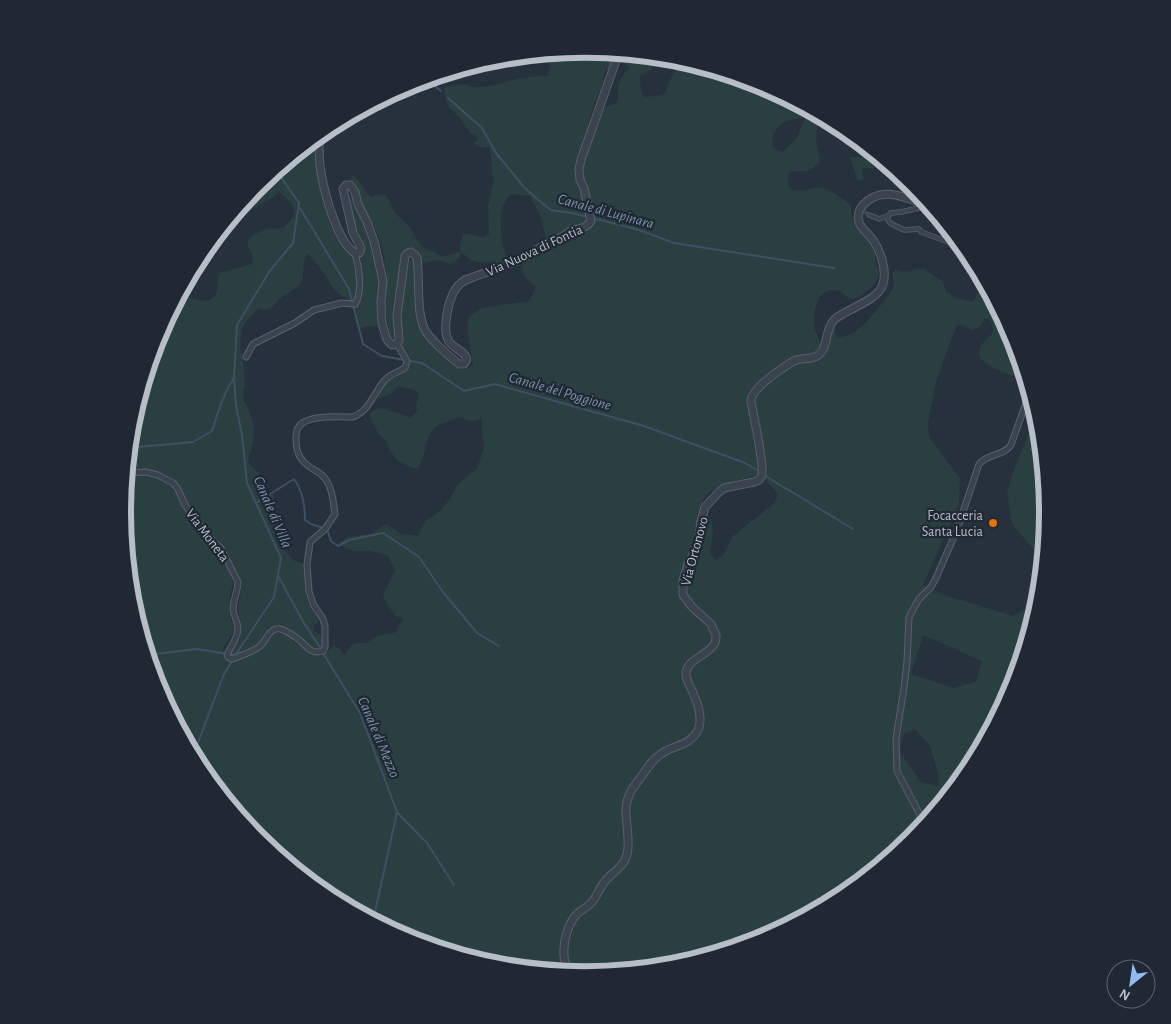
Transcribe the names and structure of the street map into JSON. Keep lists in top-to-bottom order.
{
  "streets": {
    "street": ["Via Nuova di Fontia", "Via Moneta", "Via Ortonovo"]
  },
  "crossings": [
    ["Via Nuova di Fontia", "Via Moneta"]
  ],
  "water": [
    "Canale di Lupinara",
    "Canale del Poggione",
    "Canale di Villa",
    "Canale di Mezzo"
  ],
  "places": ["Focacceria Santa Lucia"],
  "north": "bottom left"
}
